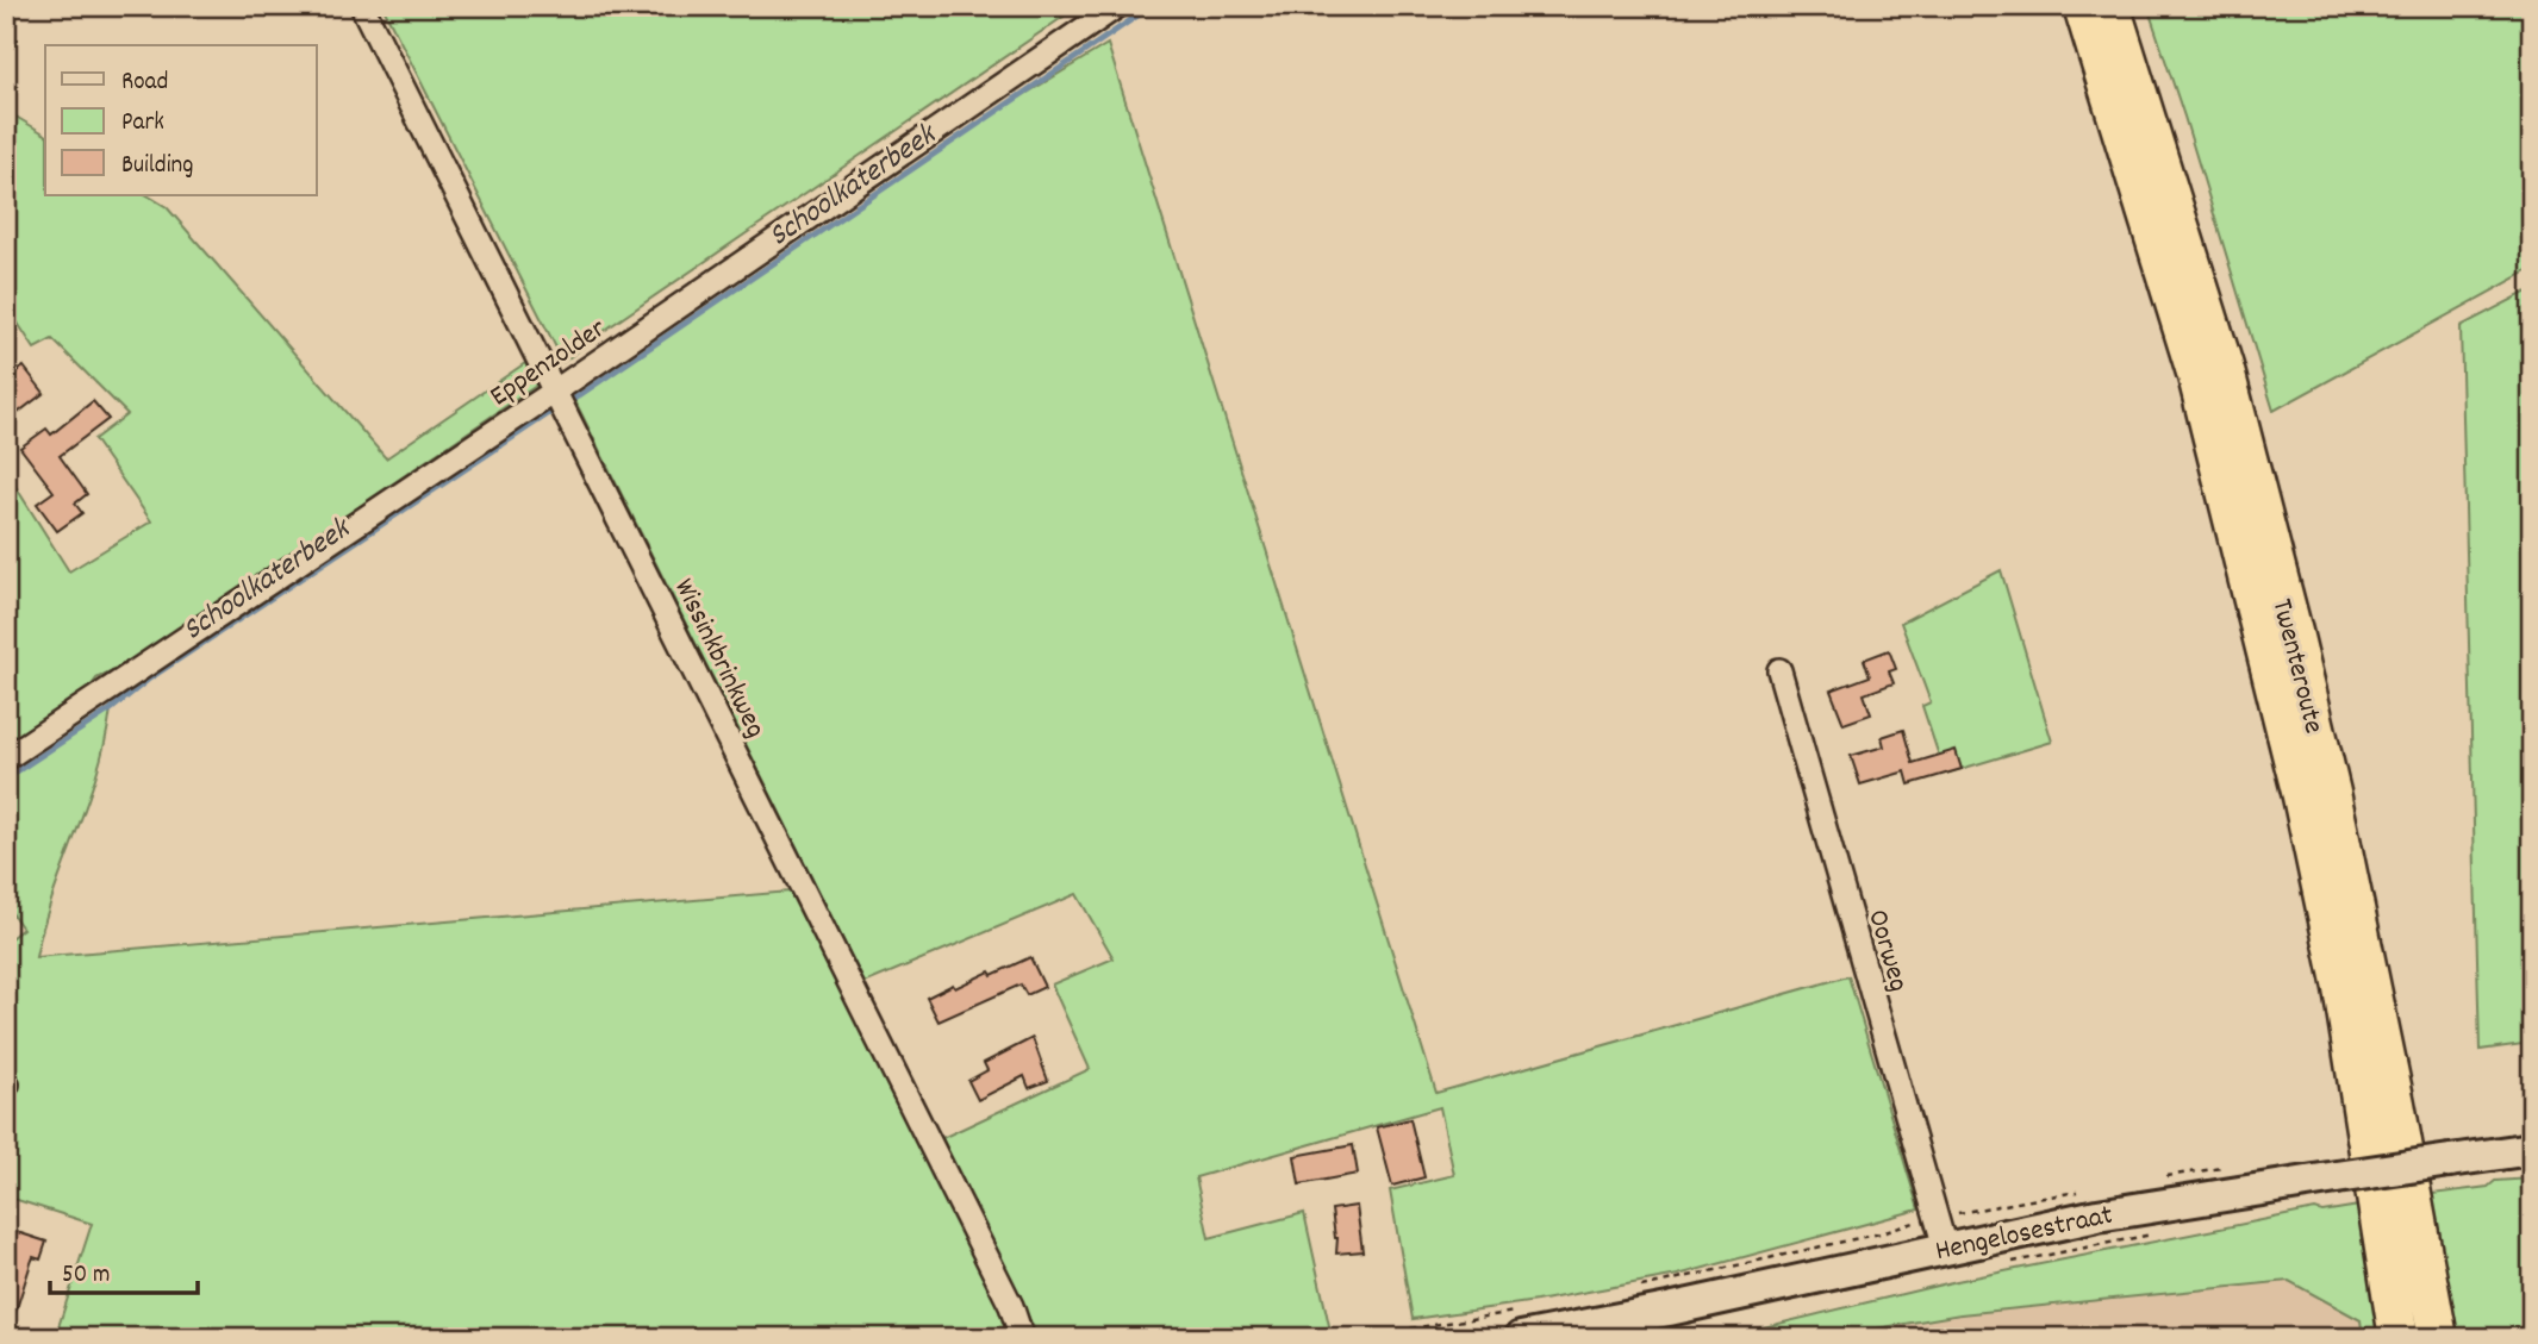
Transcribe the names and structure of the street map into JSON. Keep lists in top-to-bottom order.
{
  "streets": {
    "highway": ["Twenteroute"],
    "main road": ["Hengelosestraat"],
    "street": ["Eppenzolder", "Wissinkbrinkweg", "Oorweg"]
  },
  "crossings": [
    ["Eppenzolder", "Wissinkbrinkweg"],
    ["Oorweg", "Hengelosestraat"]
  ],
  "water": ["Schoolkaterbeek"],
  "legend": ["Road", "Park", "Building"],
  "scale_bar": "50 m"
}
